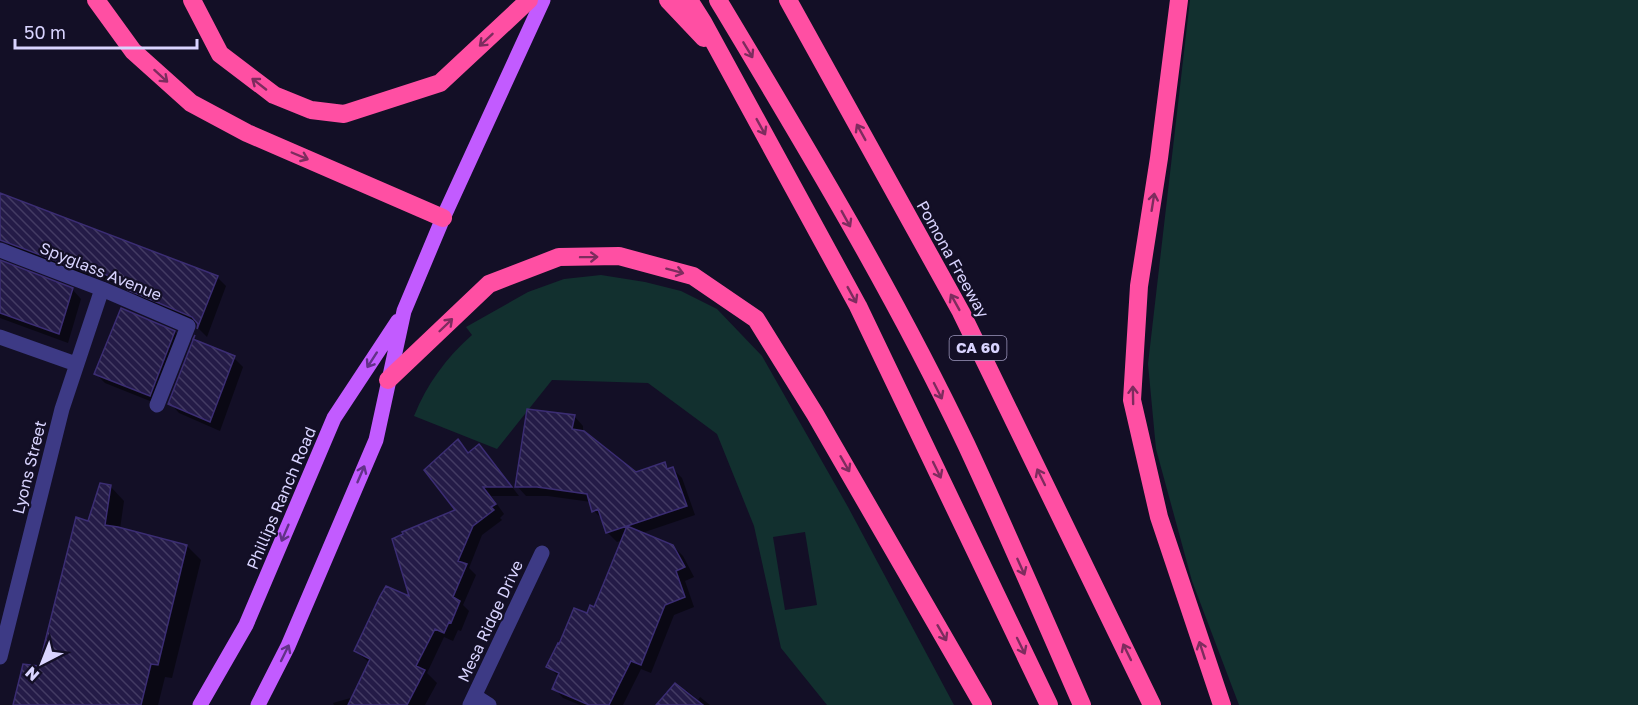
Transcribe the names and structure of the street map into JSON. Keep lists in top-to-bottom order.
{
  "streets": {
    "highway": ["Pomona Freeway", "CA 60"],
    "main road": ["Phillips Ranch Road"],
    "street": ["Spyglass Avenue", "Lyons Street", "Mesa Ridge Drive"]
  },
  "crossings": [
    ["Spyglass Avenue", "Lyons Street"]
  ],
  "scale_bar": "50 m",
  "north": "bottom left"
}
